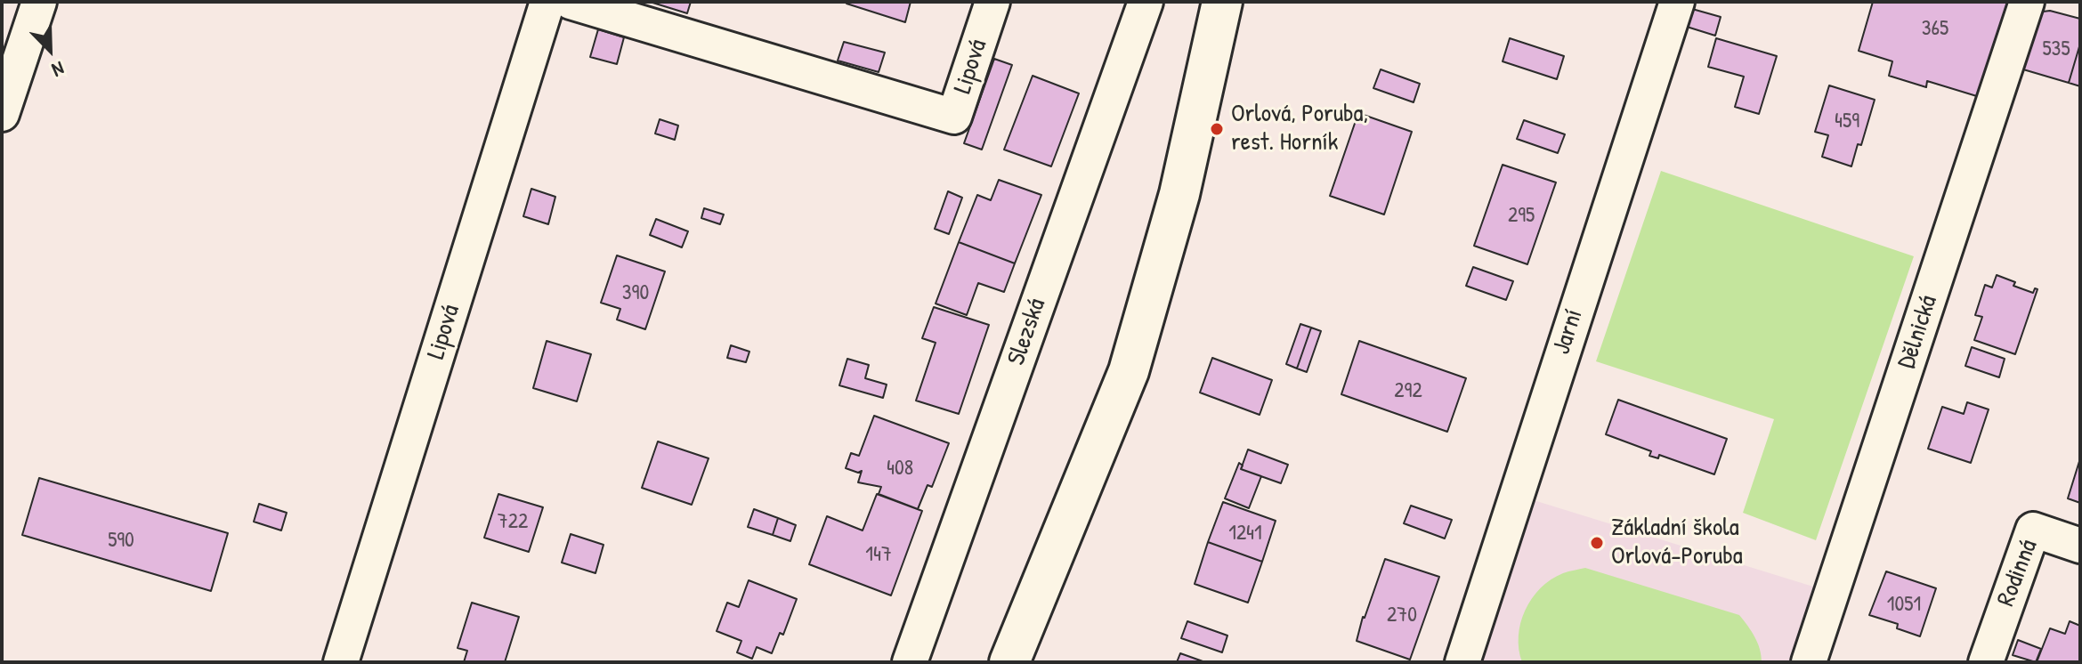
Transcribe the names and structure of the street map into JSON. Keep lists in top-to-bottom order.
{
  "streets": {
    "street": [
      "Lipová",
      "Slezská",
      "Jarní",
      "Dělnická",
      "Rodinná"
    ]
  },
  "places": ["Orlová, Poruba, rest. Horník", "Základní škola Orlová-Poruba"],
  "house_numbers": [
    "365",
    "535",
    "459",
    "295",
    "390",
    "292",
    "408",
    "722",
    "1241",
    "590",
    "147",
    "1051",
    "270"
  ],
  "north": "bottom right"
}
